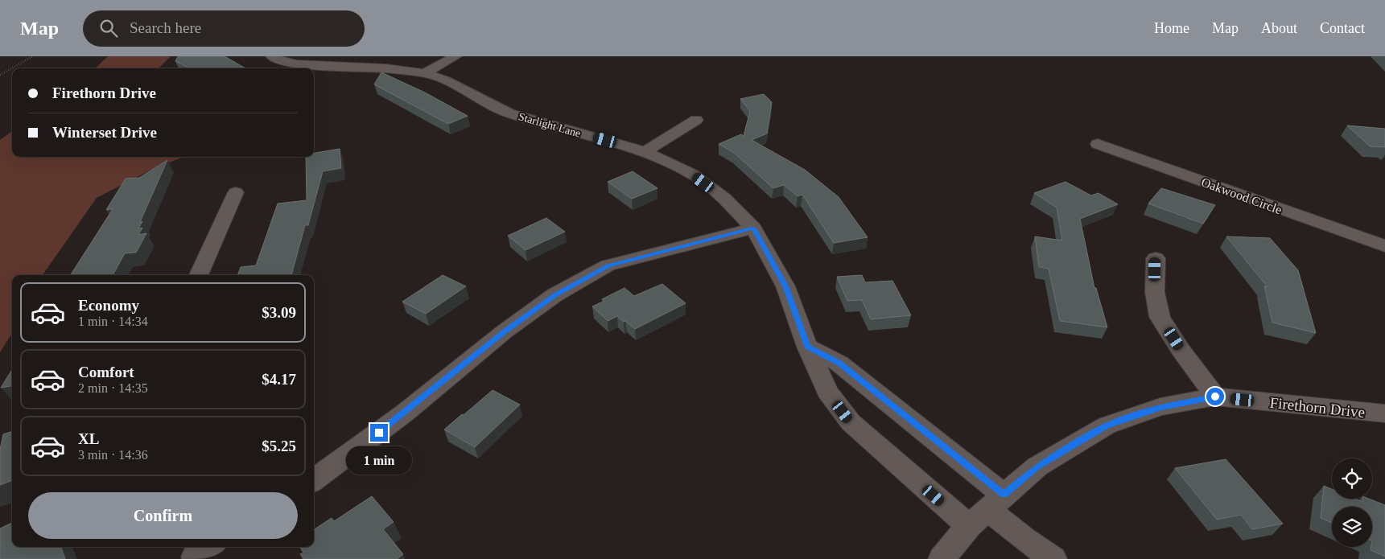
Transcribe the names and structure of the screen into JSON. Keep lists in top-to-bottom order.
{
  "streets": {
    "street": ["Starlight Lane", "Oakwood Circle", "Firethorn Drive"]
  },
  "crossings": [
    ["Starlight Lane", "Firethorn Drive"]
  ],
  "page": {
    "header": "Map",
    "search": "Search here",
    "nav": [
      "Home",
      "Map",
      "About",
      "Contact"
    ],
    "banner": ["Firethorn Drive", "Winterset Drive"],
    "list": [
      {
        "name": "Economy",
        "note": "1 min · 14:34",
        "value": "$3.09"
      },
      {
        "name": "Comfort",
        "note": "2 min · 14:35",
        "value": "$4.17"
      },
      {
        "name": "XL",
        "note": "3 min · 14:36",
        "value": "$5.25"
      }
    ],
    "bubble": "1 min",
    "buttons": "Confirm"
  }
}
